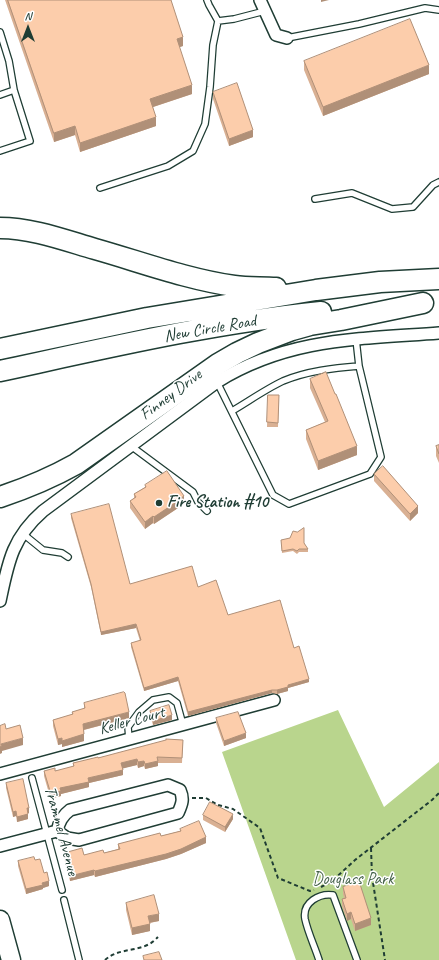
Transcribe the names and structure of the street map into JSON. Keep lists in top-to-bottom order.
{
  "streets": {
    "highway": ["New Circle Road"],
    "street": ["Finney Drive", "Keller Court"],
    "lane": ["Trammel Avenue"]
  },
  "parks": ["Douglass Park"],
  "places": ["Fire Station #10"],
  "north": "top"
}
